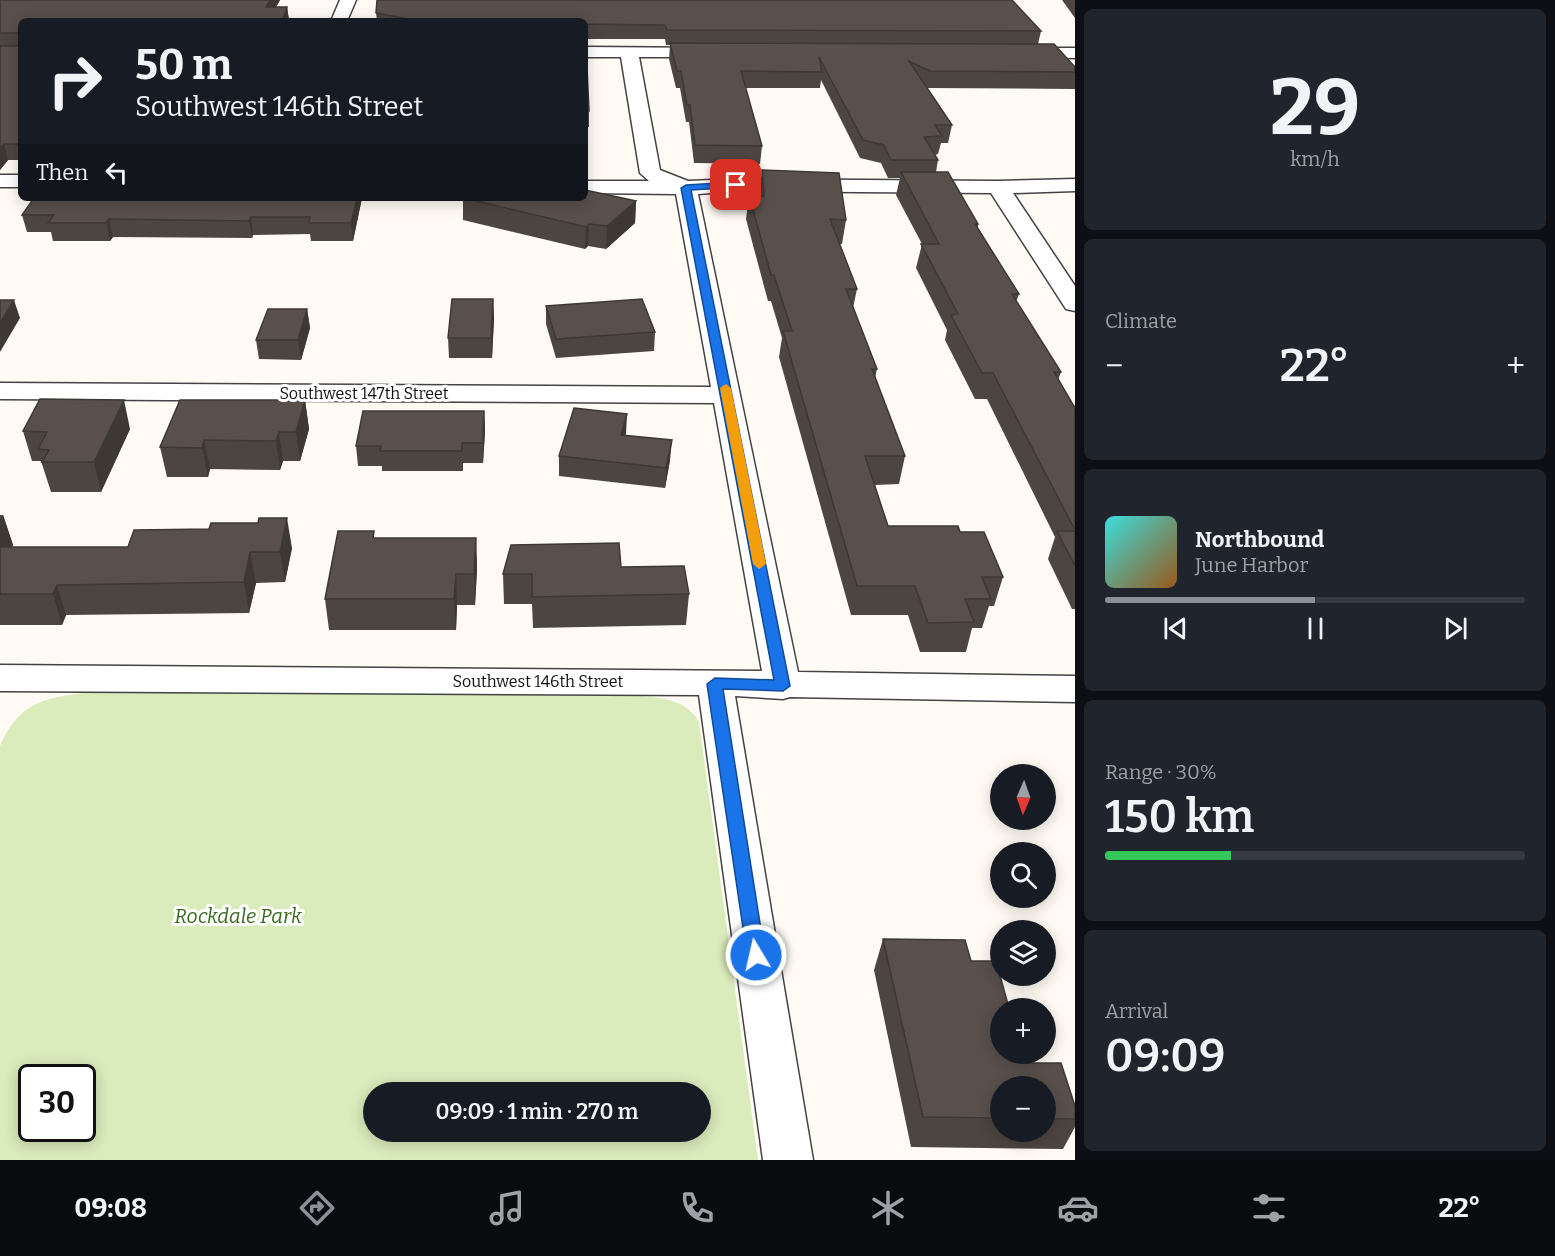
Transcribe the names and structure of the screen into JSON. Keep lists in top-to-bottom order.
{
  "streets": {
    "street": ["Southwest 147th Street", "Southwest 146th Street"]
  },
  "parks": ["Rockdale Park"],
  "north": "bottom",
  "page": {
    "tile": [
      ["29", "km/h"],
      "Climate",
      ["Range · 30%", "150 km"],
      ["Arrival", "09:09"]
    ],
    "turn": ["50 m", "Southwest 146th Street"],
    "then": "Then",
    "heat": ["−", "22°", "+"],
    "song": ["Northbound", "June Harbor"],
    "map_buttons": ["+", "−"],
    "limit": "30",
    "trip": "09:09 · 1 min · 270 m",
    "tabs": ["09:08", "22°"]
  }
}
